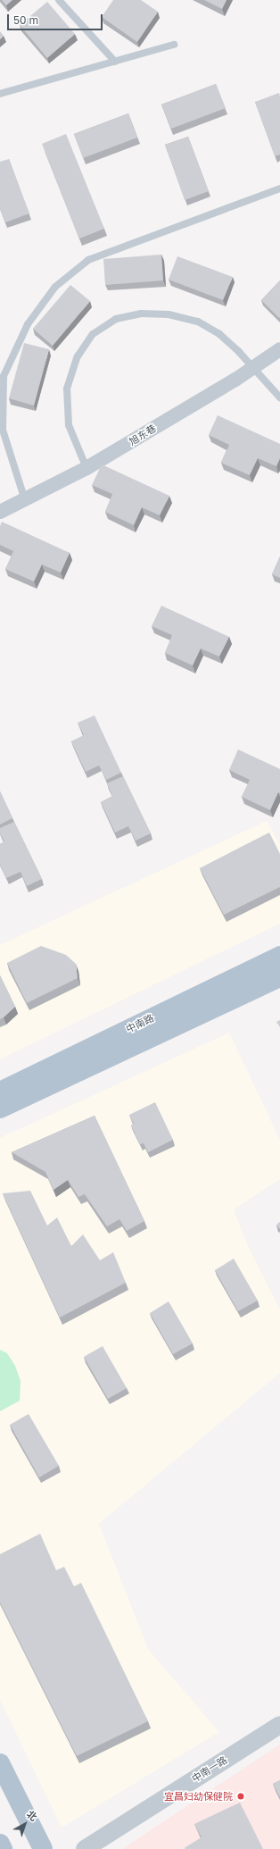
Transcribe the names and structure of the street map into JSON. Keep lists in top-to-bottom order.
{
  "streets": {
    "main road": ["中南路"],
    "street": ["旭东巷", "中南一路"]
  },
  "places": ["宜昌妇幼保健院"],
  "scale_bar": "50 m",
  "north": "top right"
}
